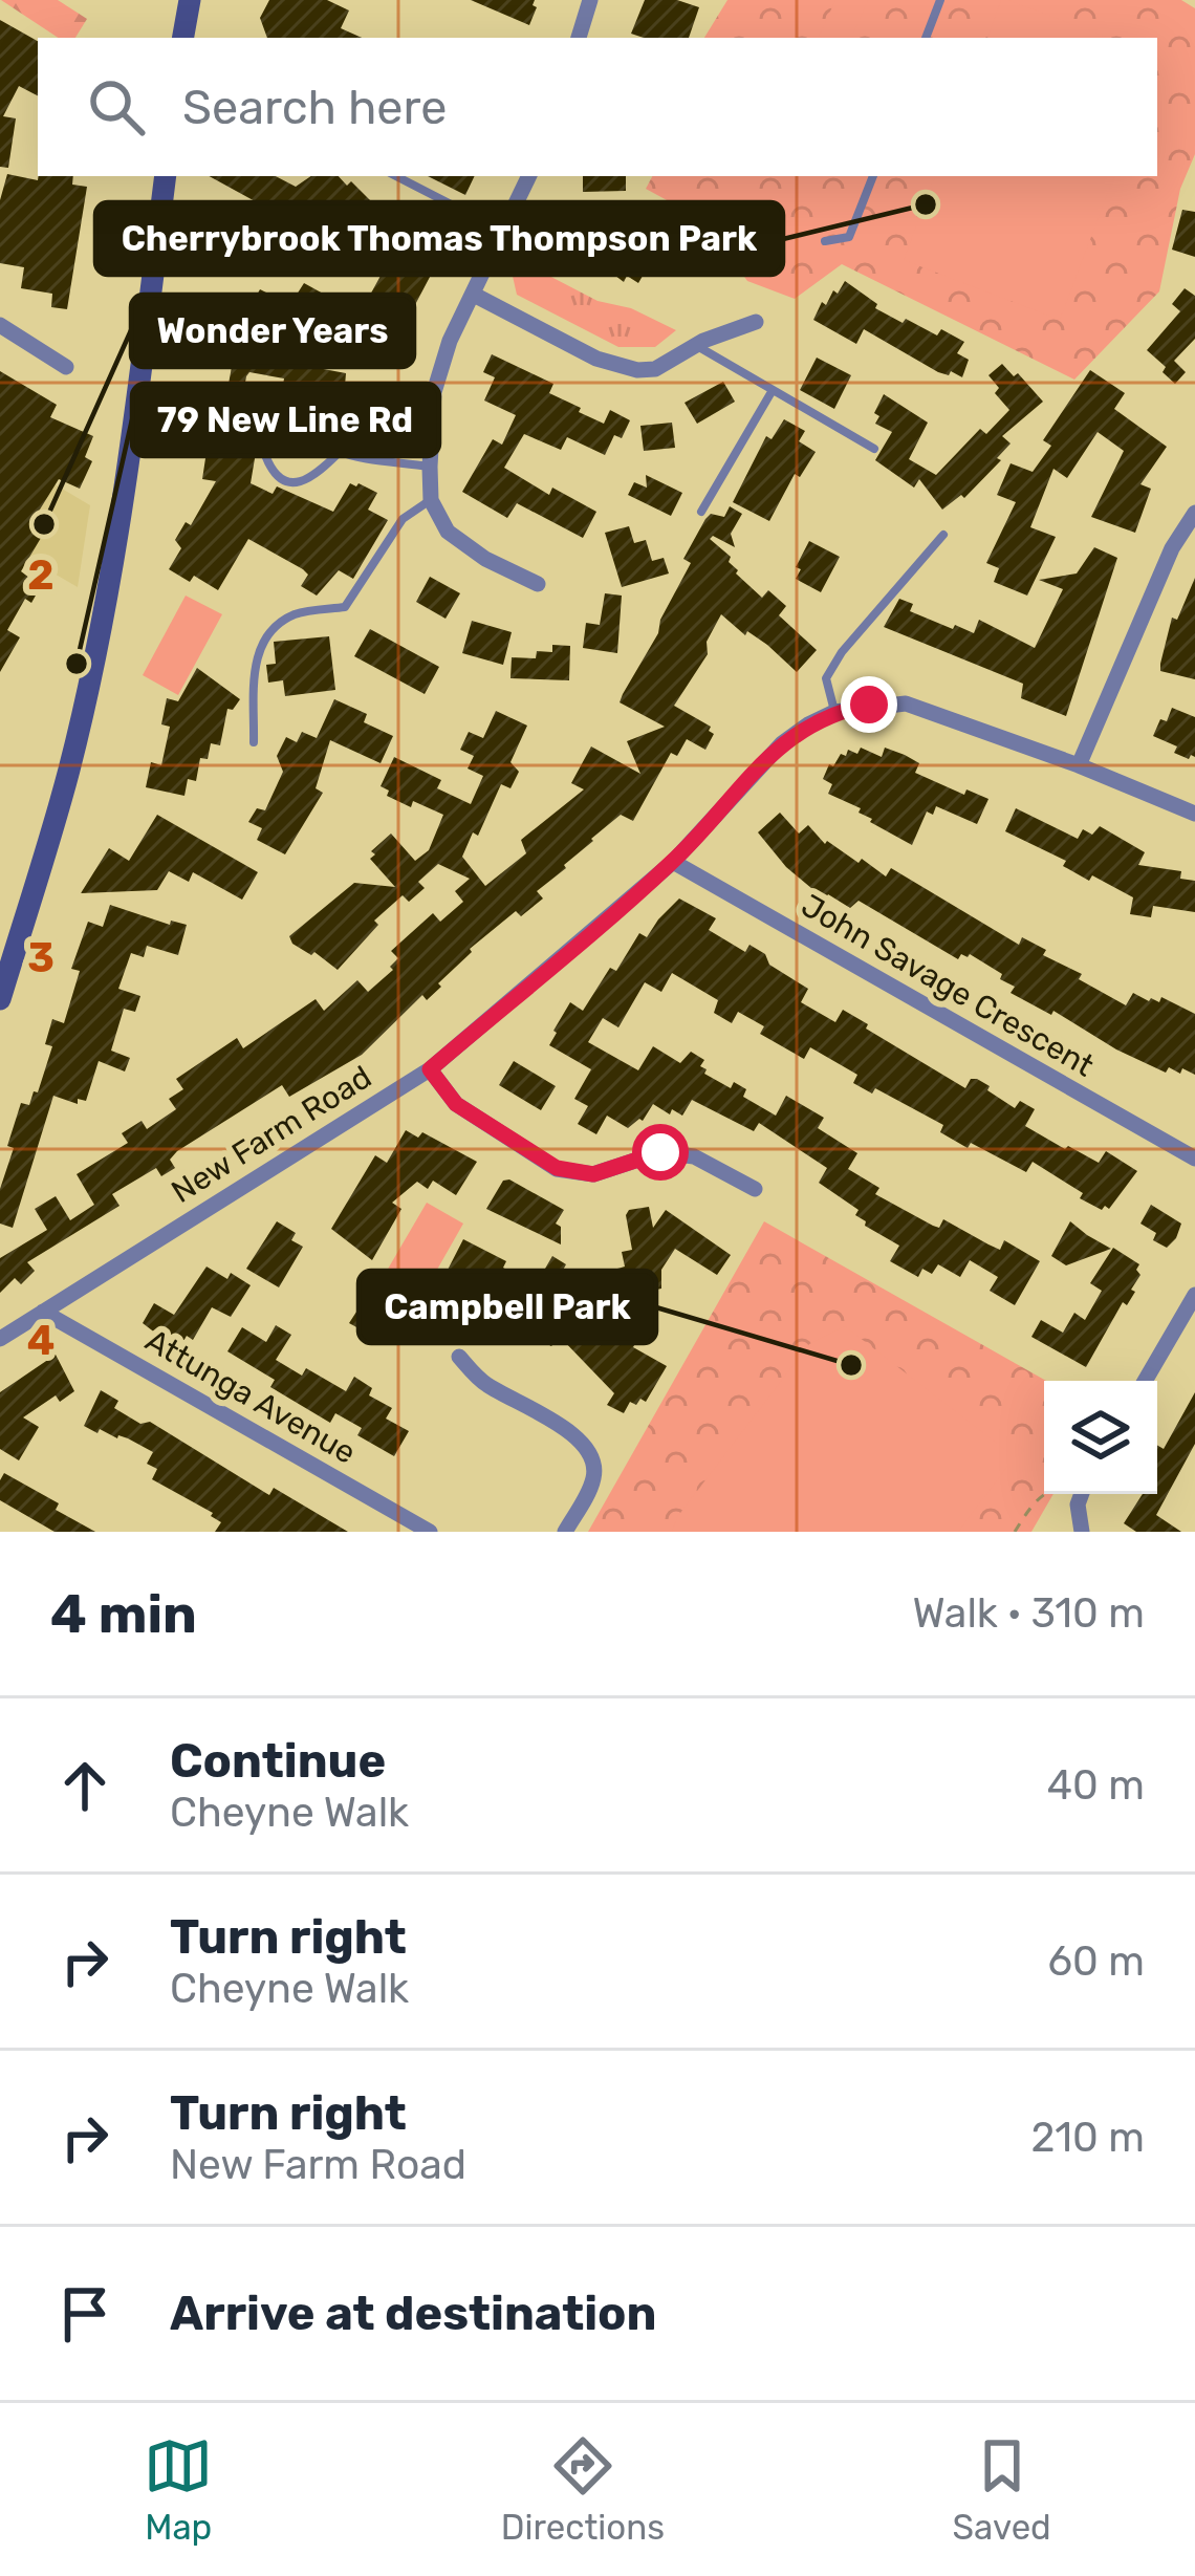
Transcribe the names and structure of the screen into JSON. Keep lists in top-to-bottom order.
{
  "streets": {
    "street": ["John Savage Crescent", "New Farm Road", "Attunga Avenue"]
  },
  "crossings": [
    ["John Savage Crescent", "New Farm Road"],
    ["New Farm Road", "Attunga Avenue"]
  ],
  "places": [
    "Cherrybrook Thomas Thompson Park",
    "Wonder Years",
    "79 New Line Rd",
    "Campbell Park"
  ],
  "page": {
    "search": "Search here",
    "heading": ["4 min", "Walk · 310 m"],
    "list": [
      ["Continue", "Cheyne Walk", "40 m"],
      ["Turn right", "Cheyne Walk", "60 m"],
      ["Turn right", "New Farm Road", "210 m"],
      "Arrive at destination"
    ],
    "nav": ["Map", "Directions", "Saved"]
  },
  "grid": {
    "rows": ["2", "3", "4"]
  }
}
